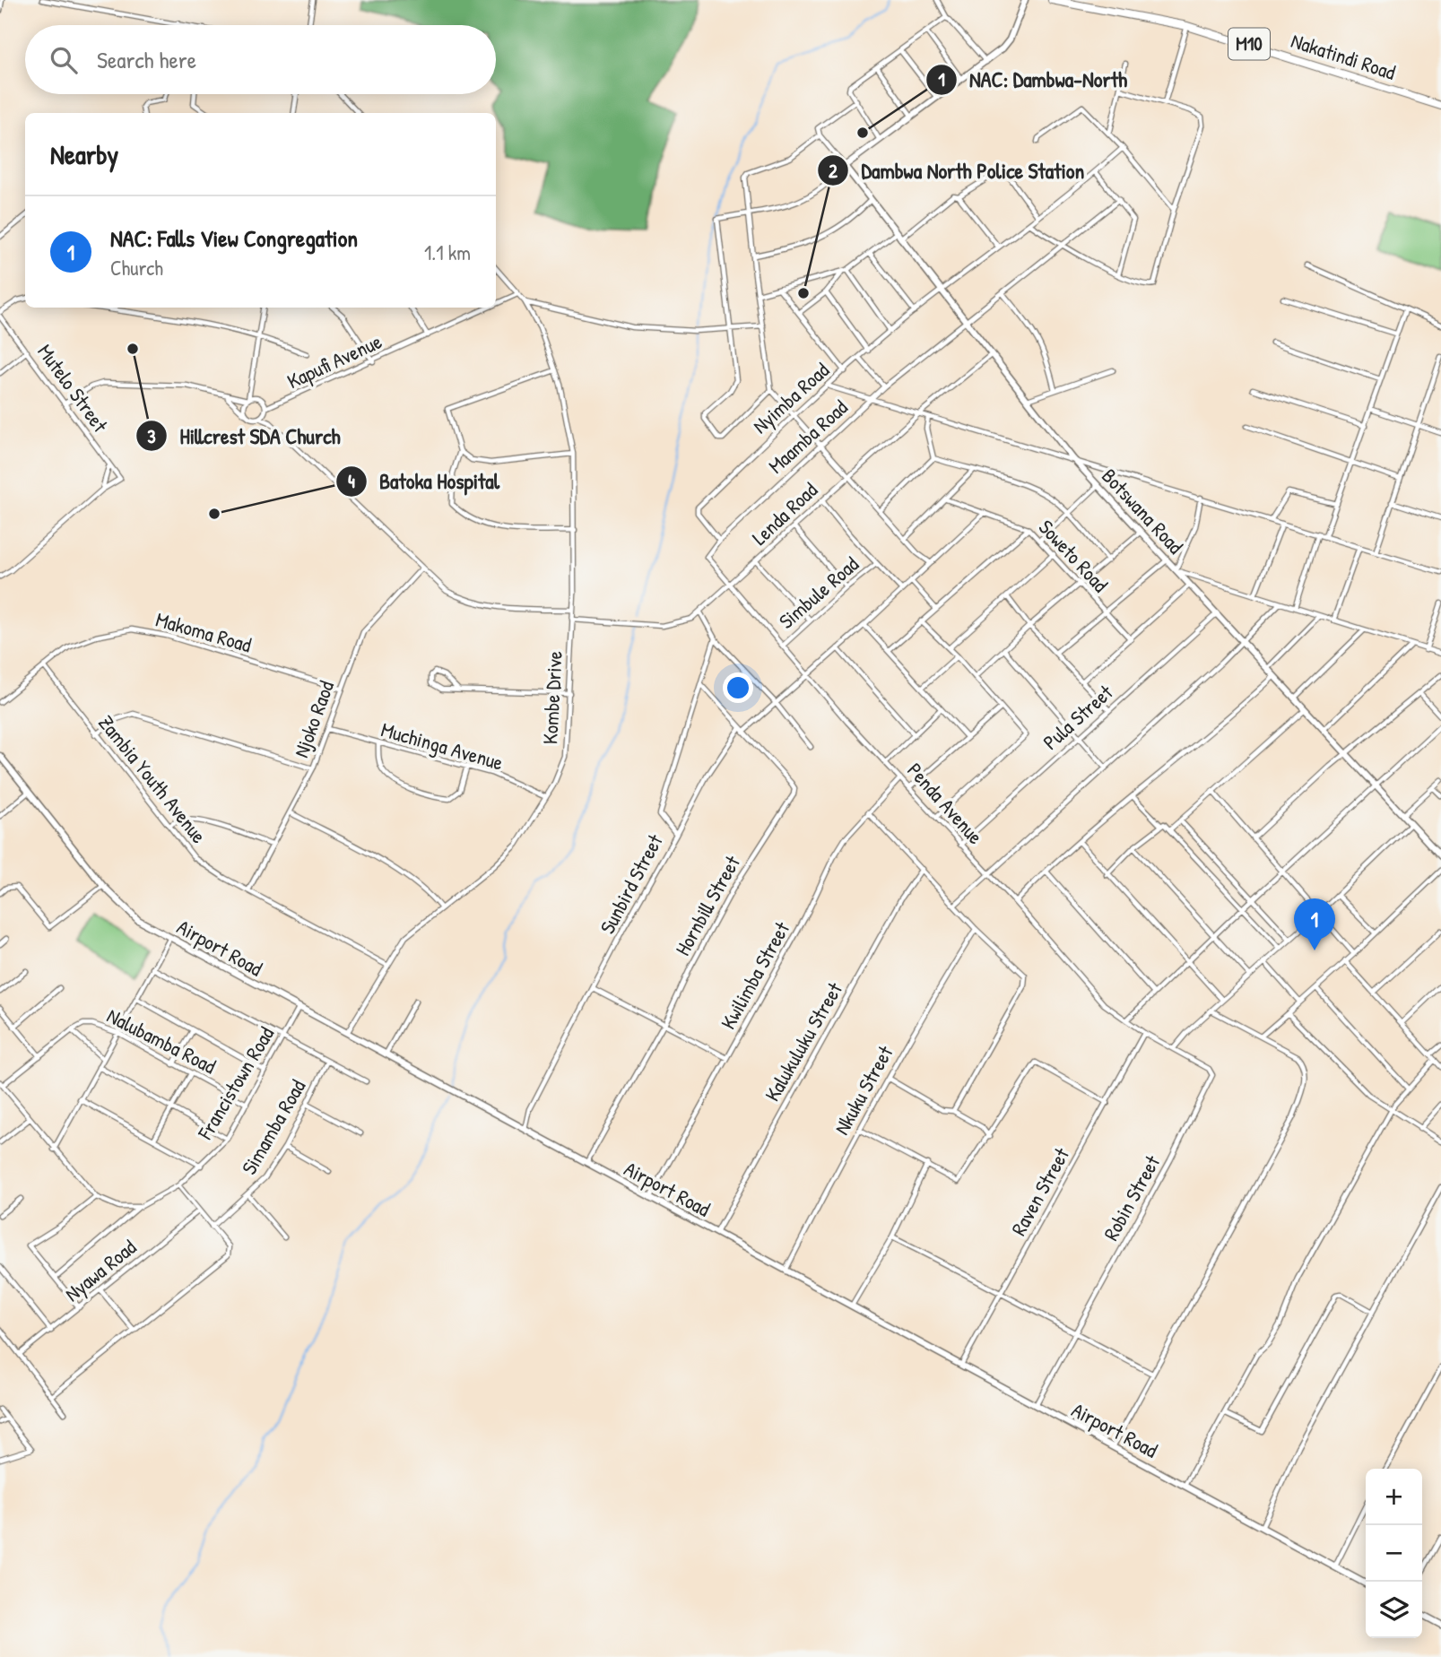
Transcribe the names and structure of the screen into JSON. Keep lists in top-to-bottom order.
{
  "streets": {
    "highway": ["M10", "Nakatindi Road"],
    "street": [
      "Kapufi Avenue",
      "Mutelo Street",
      "Nyimba Road",
      "Maamba Road",
      "Botswana Road",
      "Lenda Road",
      "Soweto Road",
      "Simbule Road",
      "Makoma Road",
      "Kombe Drive",
      "Pula Street",
      "Njoko Raod",
      "Muchinga Avenue",
      "Zambia Youth Avenue",
      "Penda Avenue",
      "Sunbird Street",
      "Hornbill Street",
      "Airport Road",
      "Kwilimba Street",
      "Nalubamba Road",
      "Kalukuluku Street",
      "Francistown Road",
      "Nkuku Street",
      "Simamba Road",
      "Raven Street",
      "Robin Street",
      "Nyawa Road"
    ]
  },
  "crossings": [
    ["Kapufi Avenue", "Kombe Drive"],
    ["Nyimba Road", "Maamba Road"],
    ["Nyimba Road", "Botswana Road"],
    ["Maamba Road", "Botswana Road"],
    ["Botswana Road", "Lenda Road"],
    ["Botswana Road", "Pula Street"],
    ["Lenda Road", "Kombe Drive"],
    ["Lenda Road", "Penda Avenue"],
    ["Simbule Road", "Penda Avenue"],
    ["Makoma Road", "Njoko Raod"],
    ["Makoma Road", "Zambia Youth Avenue"],
    ["Kombe Drive", "Muchinga Avenue"],
    ["Kombe Drive", "Zambia Youth Avenue"],
    ["Kombe Drive", "Airport Road"],
    ["Pula Street", "Penda Avenue"],
    ["Njoko Raod", "Muchinga Avenue"],
    ["Njoko Raod", "Zambia Youth Avenue"],
    ["Penda Avenue", "Kwilimba Street"],
    ["Penda Avenue", "Raven Street"],
    ["Penda Avenue", "Robin Street"],
    ["Sunbird Street", "Hornbill Street"],
    ["Sunbird Street", "Airport Road"],
    ["Hornbill Street", "Airport Road"],
    ["Airport Road", "Kwilimba Street"],
    ["Airport Road", "Kalukuluku Street"],
    ["Airport Road", "Francistown Road"],
    ["Airport Road", "Nkuku Street"],
    ["Airport Road", "Raven Street"],
    ["Airport Road", "Robin Street"],
    ["Nalubamba Road", "Francistown Road"],
    ["Raven Street", "Robin Street"]
  ],
  "places": [
    "NAC: Dambwa-North",
    "Dambwa North Police Station",
    "Hillcrest SDA Church",
    "Batoka Hospital"
  ],
  "page": {
    "search": "Search here",
    "heading": "Nearby",
    "list": [
      {
        "mark": "1",
        "name": "NAC: Falls View Congregation",
        "note": "Church",
        "value": "1.1 km"
      }
    ],
    "pins": "1",
    "map_buttons": ["+", "−"]
  }
}
